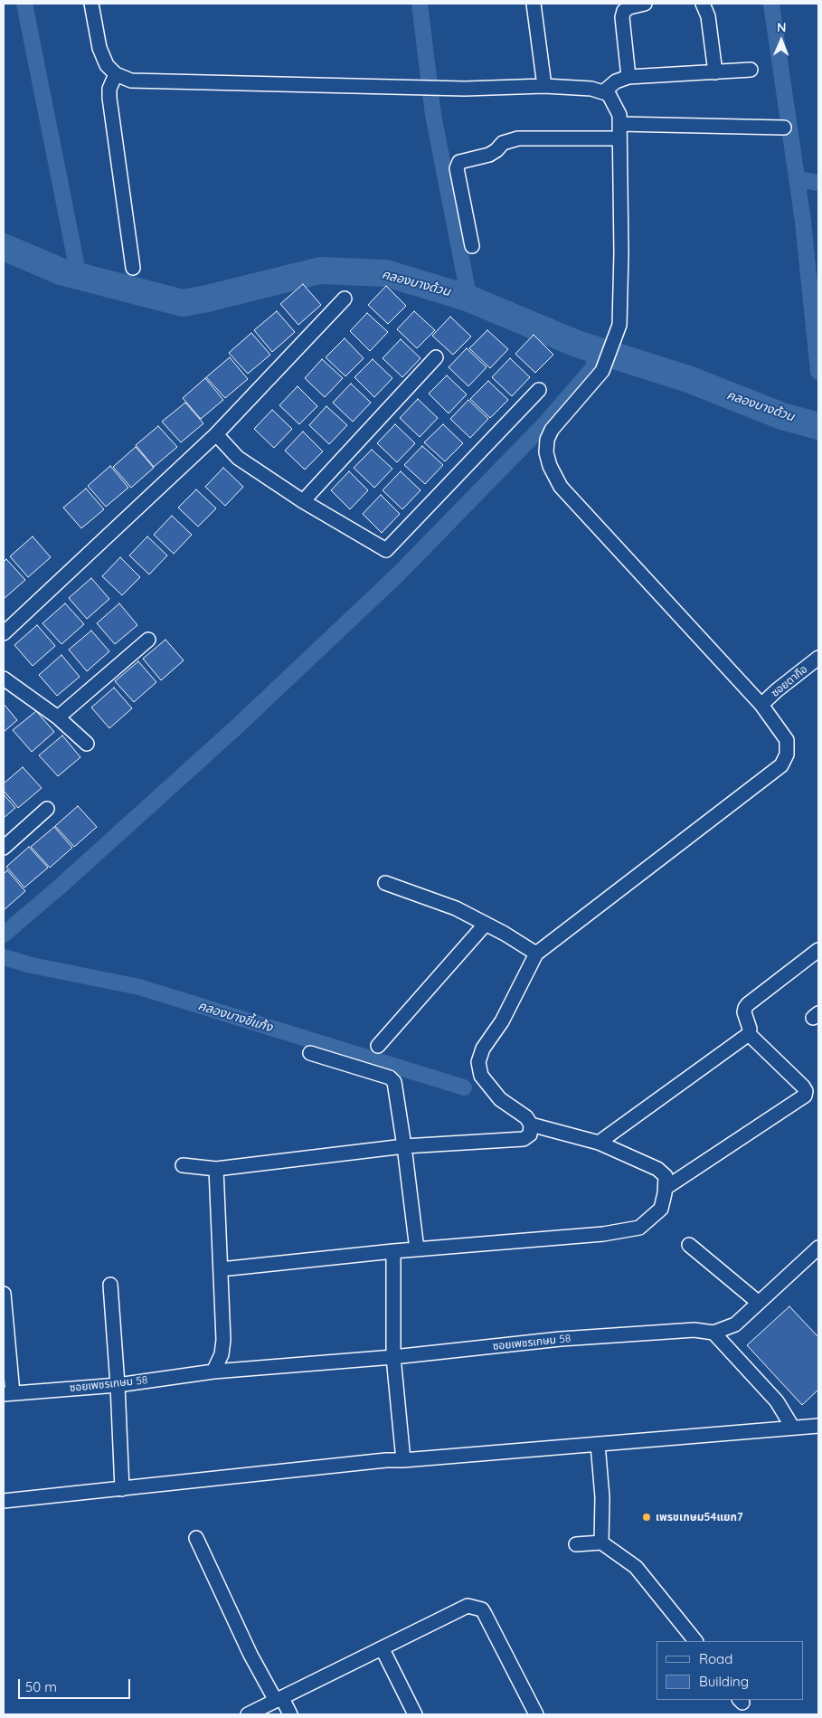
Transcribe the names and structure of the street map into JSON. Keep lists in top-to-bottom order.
{
  "streets": {
    "street": ["ซอยตากือ", "ซอยเพชรเกษม 58"]
  },
  "water": ["คลองบางด้วน", "คลองบางขี้แก้ง"],
  "places": ["เพรชเกษม54แยก7"],
  "legend": ["Road", "Building"],
  "scale_bar": "50 m",
  "north": "top"
}
